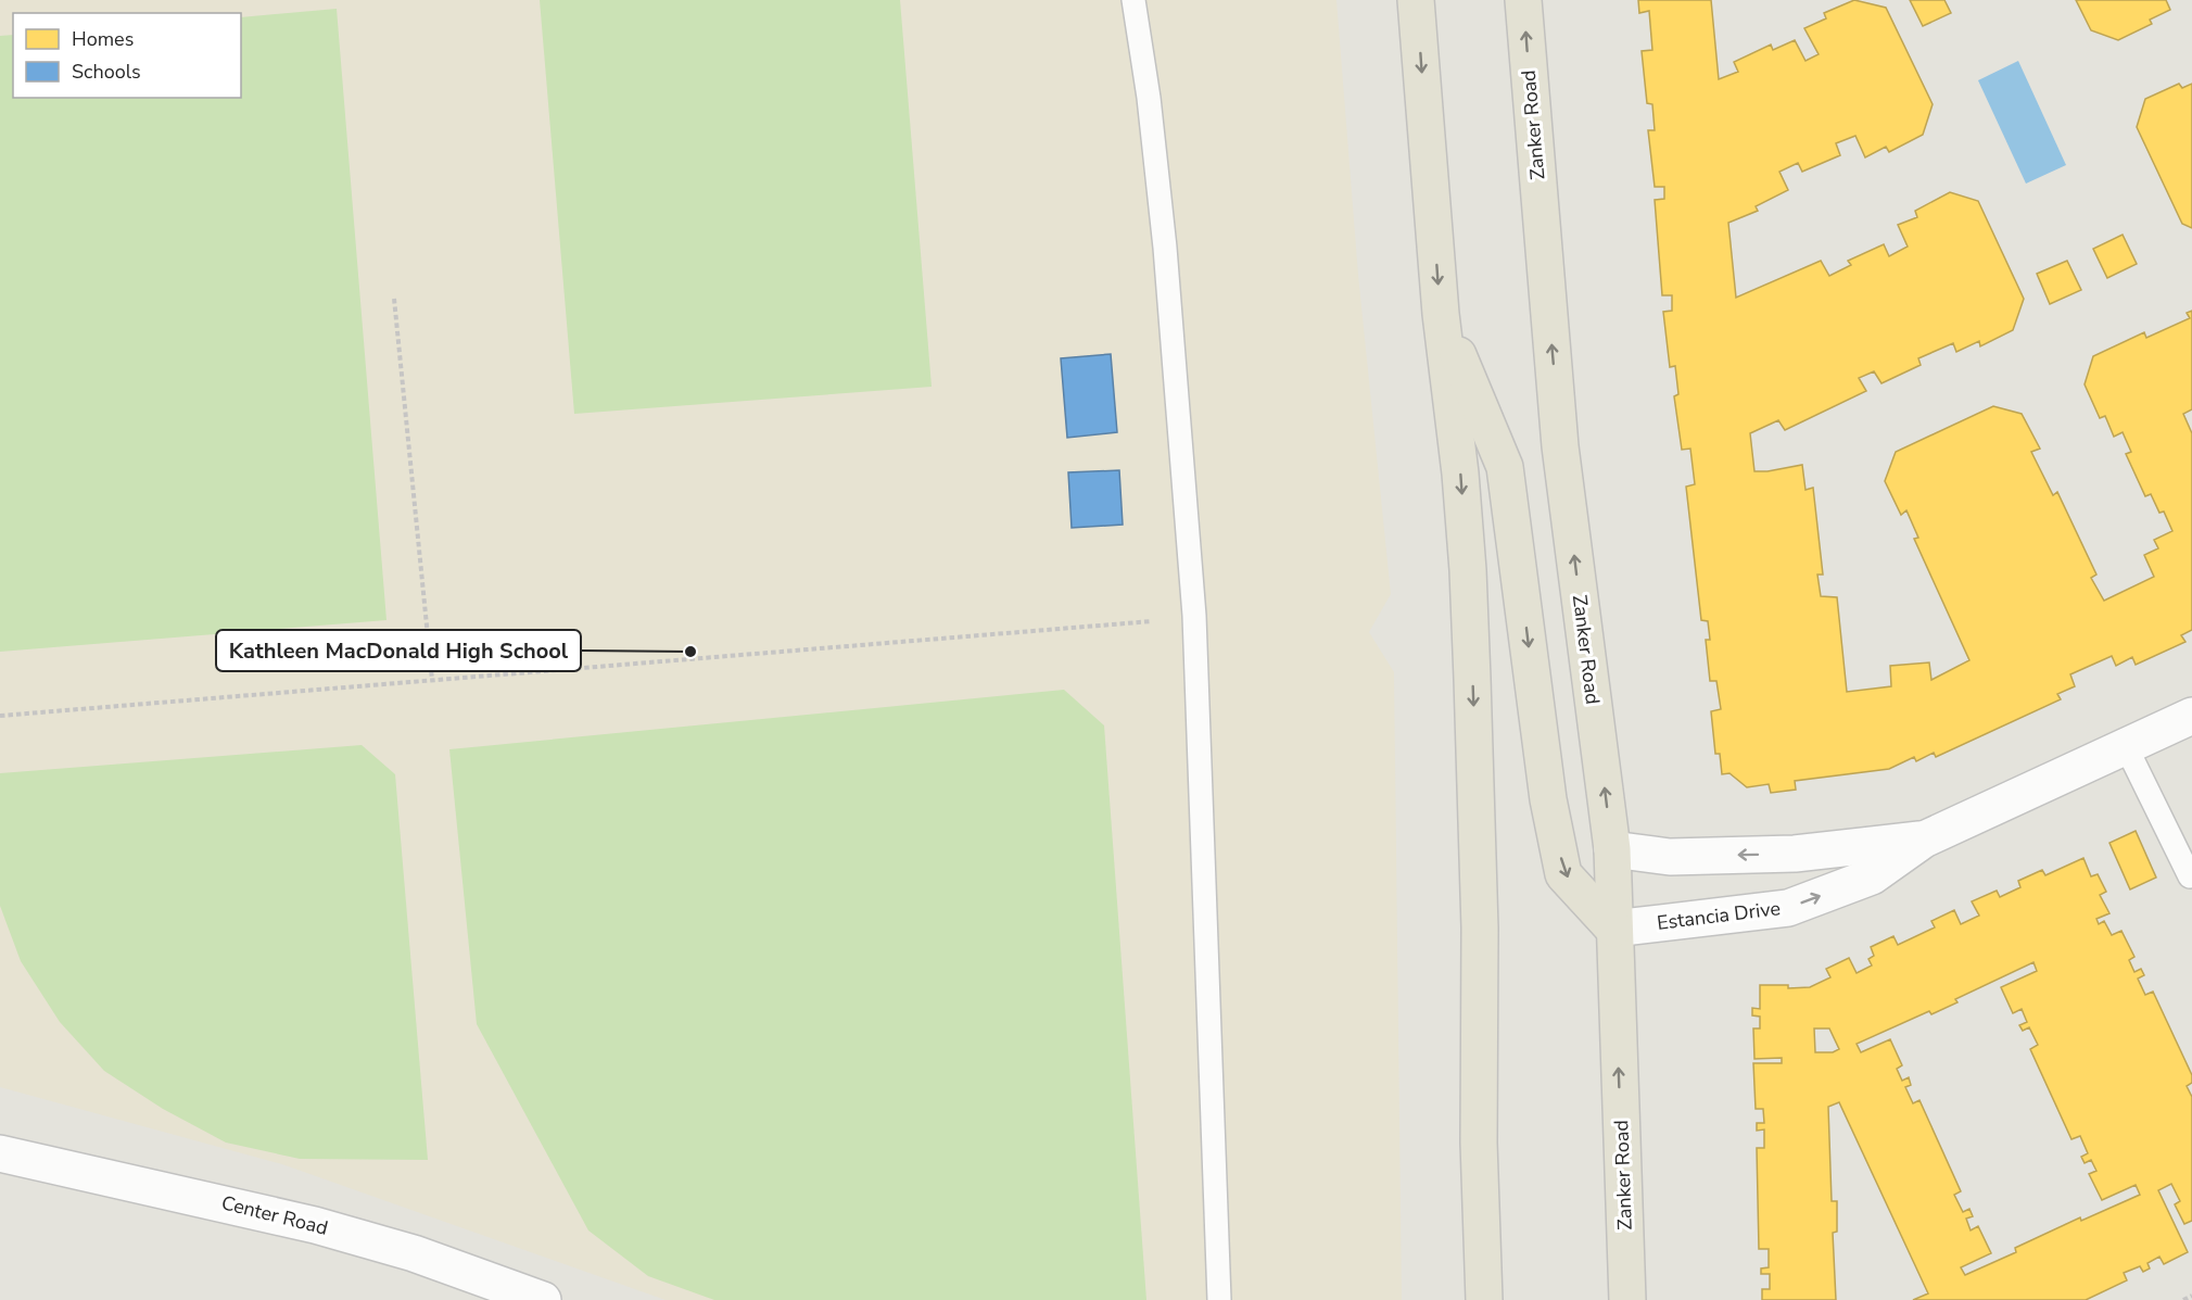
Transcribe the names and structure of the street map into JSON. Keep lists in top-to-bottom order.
{
  "streets": {
    "main road": ["Zanker Road"],
    "street": ["Estancia Drive", "Center Road"]
  },
  "crossings": [
    ["Zanker Road", "Estancia Drive"]
  ],
  "places": ["Kathleen MacDonald High School"],
  "legend": ["Homes", "Schools"]
}
